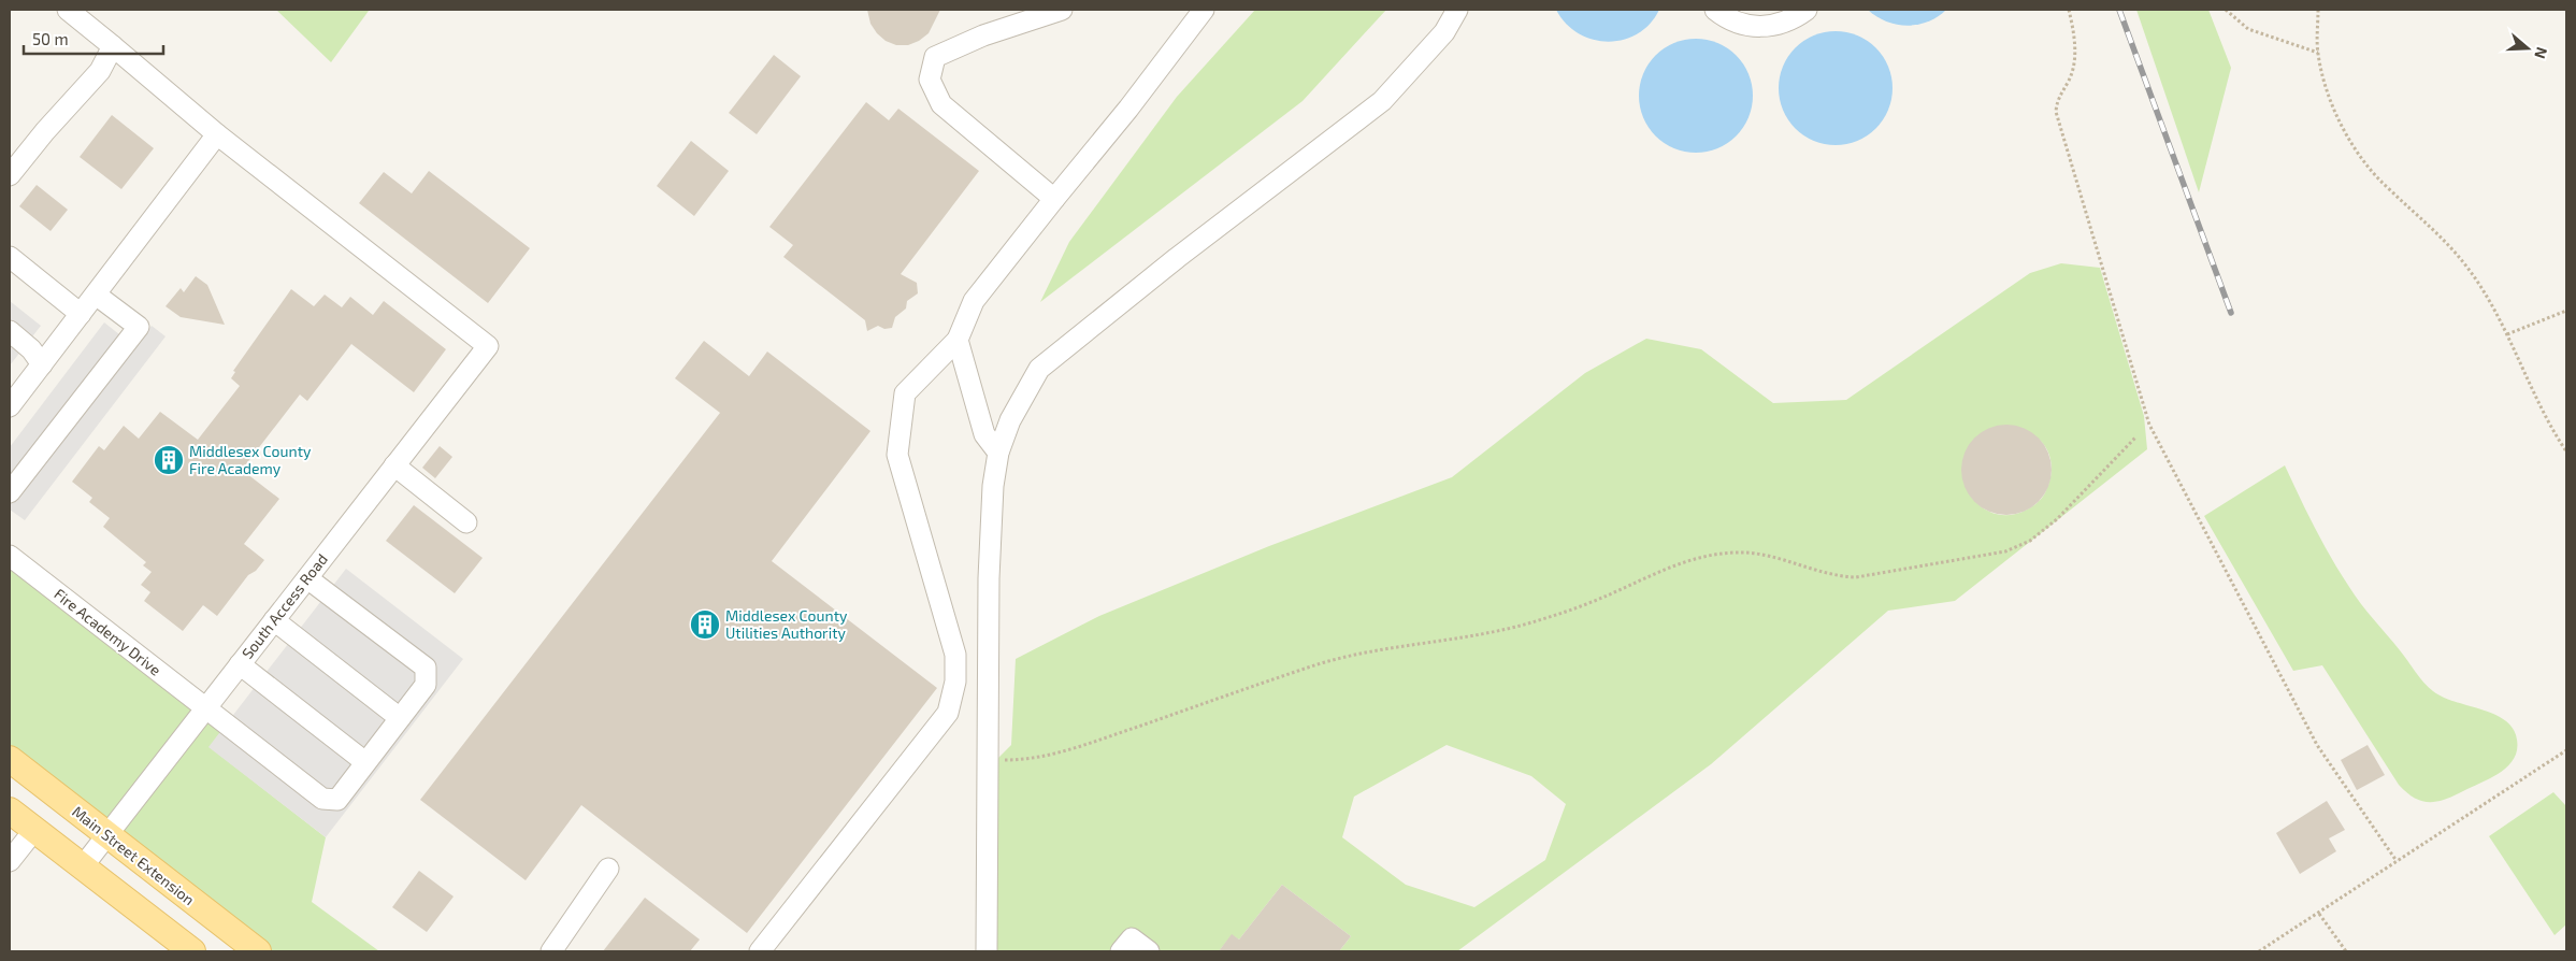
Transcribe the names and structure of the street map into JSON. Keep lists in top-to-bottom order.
{
  "streets": {
    "main road": ["Main Street Extension"],
    "lane": ["South Access Road", "Fire Academy Drive"]
  },
  "crossings": [
    ["South Access Road", "Fire Academy Drive"],
    ["South Access Road", "Main Street Extension"]
  ],
  "places": {
    "building": ["Middlesex County Fire Academy", "Middlesex County Utilities Authority"]
  },
  "scale_bar": "50 m",
  "north": "right"
}
